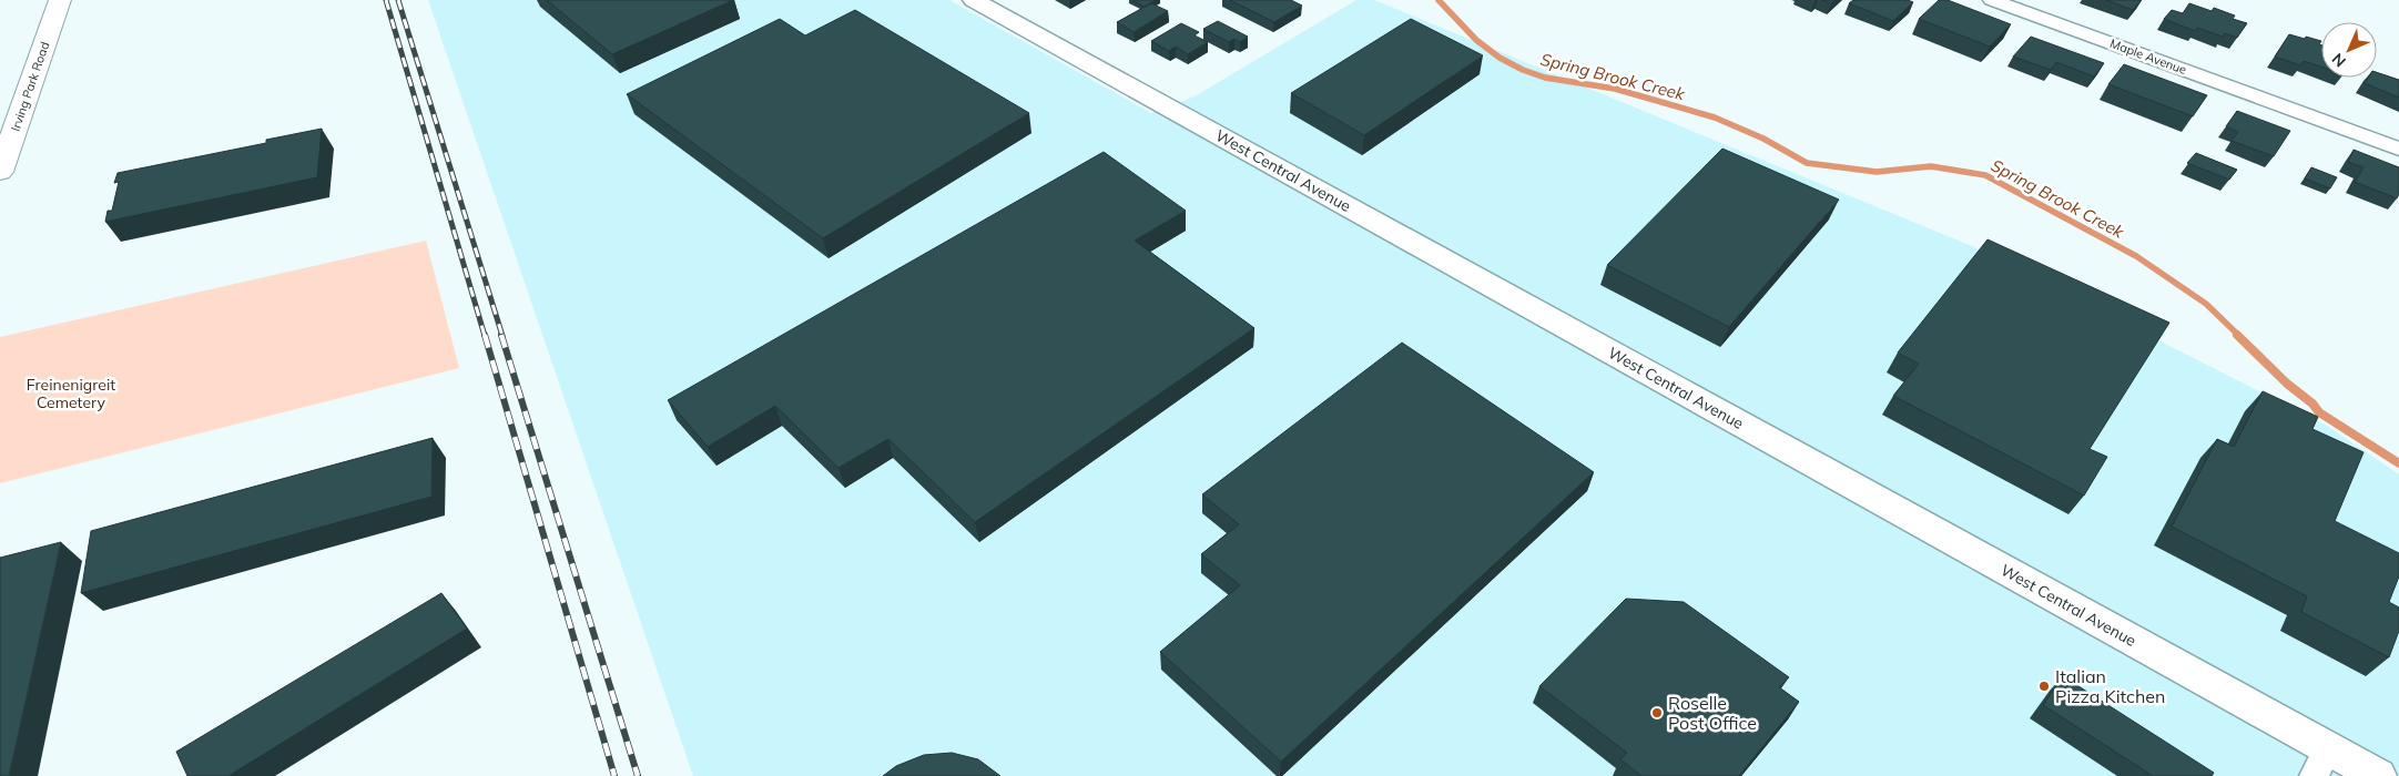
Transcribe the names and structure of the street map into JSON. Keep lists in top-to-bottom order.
{
  "streets": {
    "main road": ["Irving Park Road"],
    "street": ["Maple Avenue", "West Central Avenue"]
  },
  "water": ["Spring Brook Creek"],
  "parks": ["Freinenigreit Cemetery"],
  "places": ["Italian Pizza Kitchen", "Roselle Post Office"],
  "north": "bottom left"
}
